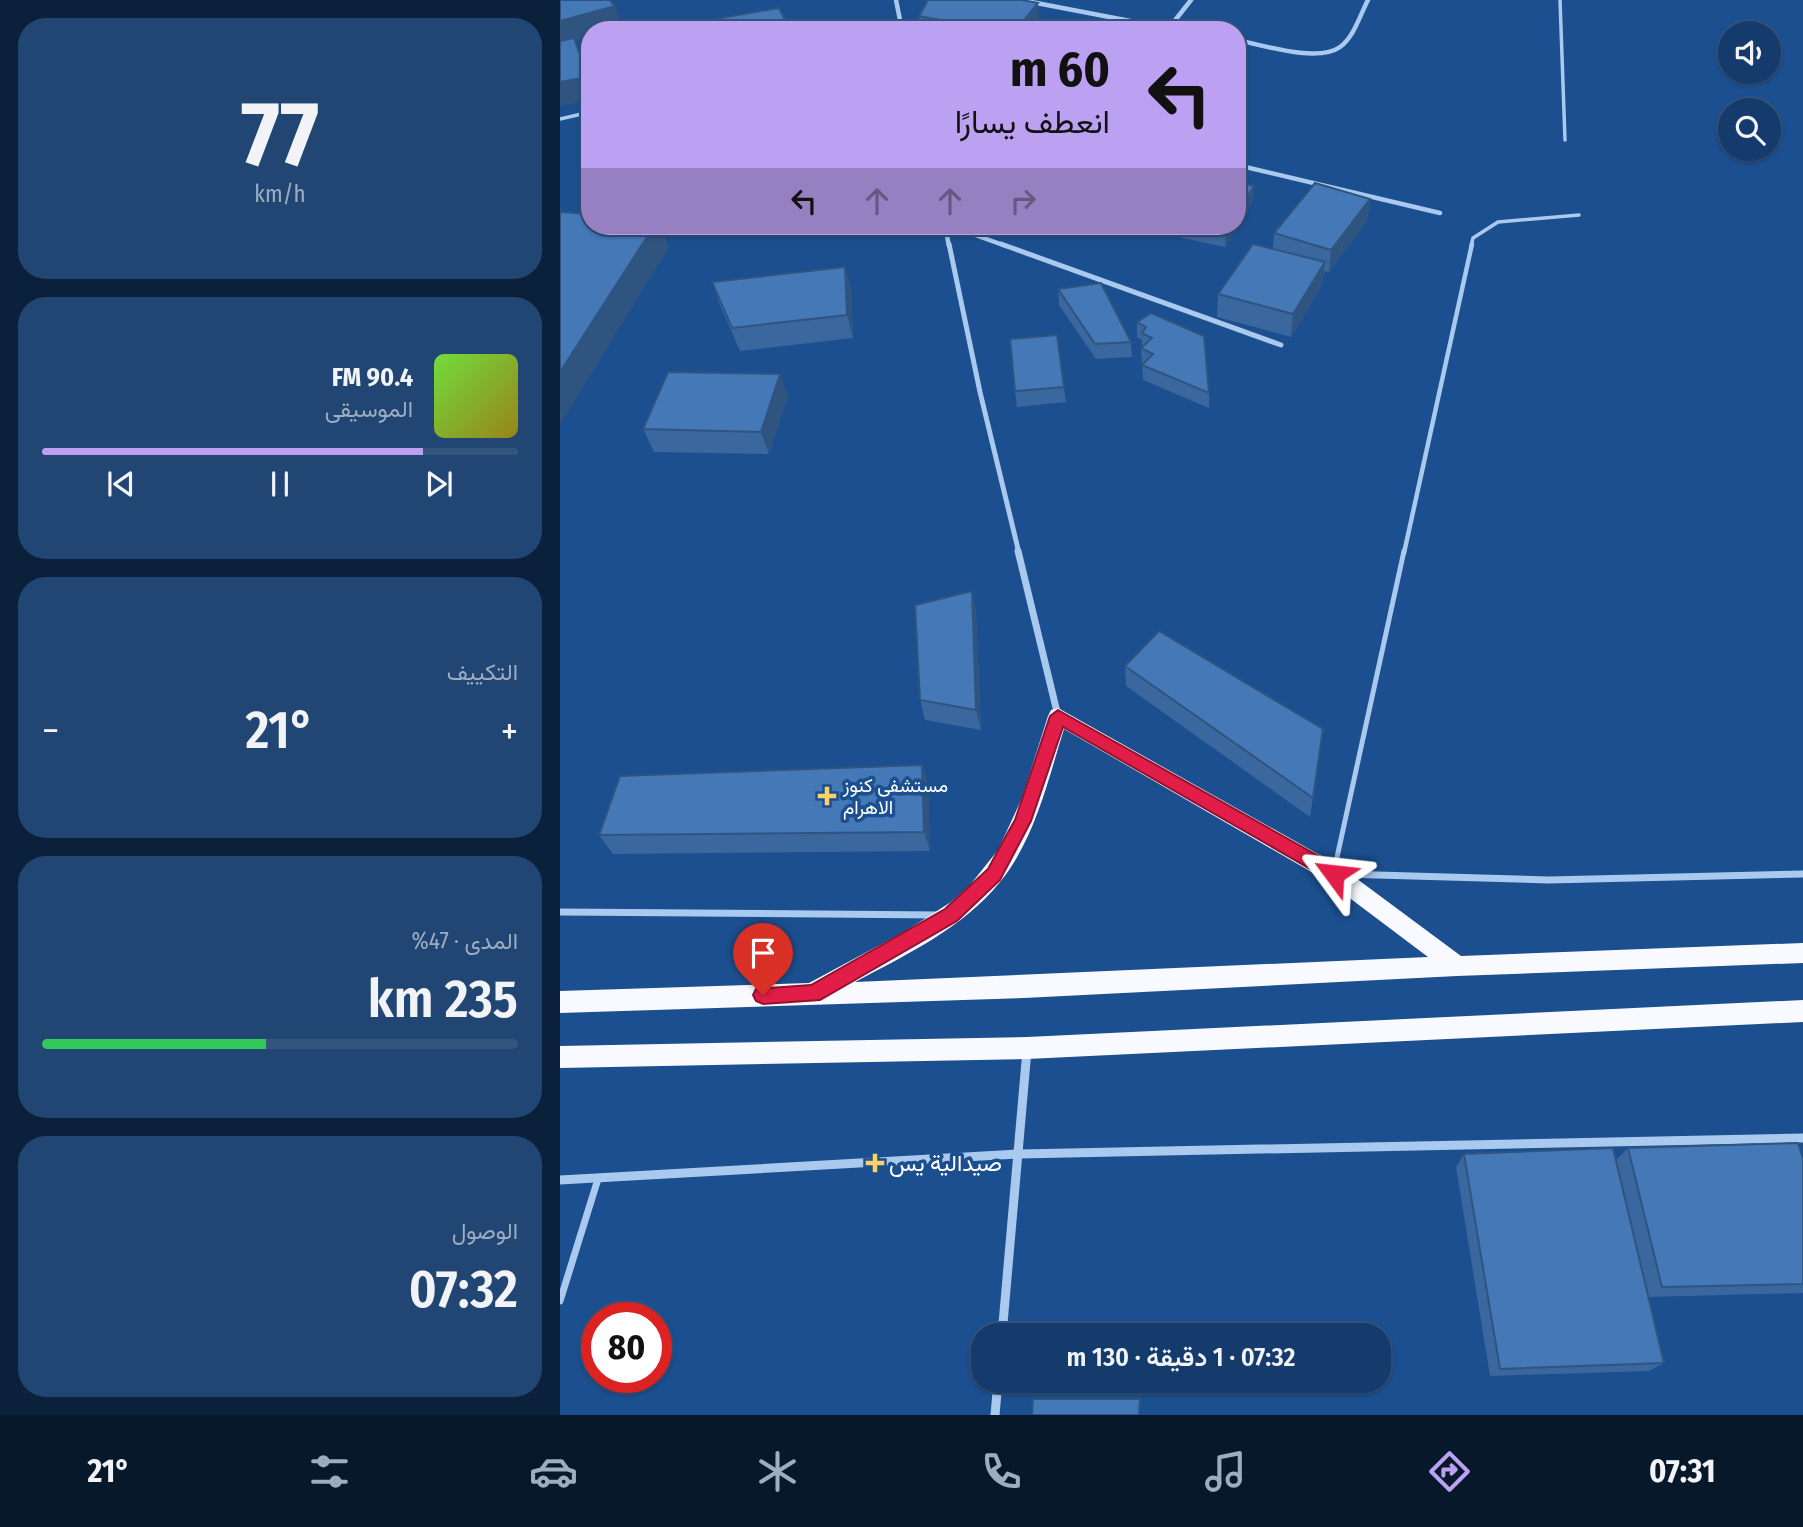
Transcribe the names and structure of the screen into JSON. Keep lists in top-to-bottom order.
{
  "places": {
    "health": ["مستشفى كنوز الاهرام", "صيدالية يس"]
  },
  "page": {
    "tile": [
      ["77", "km/h"],
      "التكييف",
      ["المدى · 47%", "235 km"],
      ["الوصول", "07:32"]
    ],
    "turn": ["60 m", "انعطف يسارًا"],
    "song": ["90.4 FM", "الموسيقى"],
    "heat": ["−", "21°", "+"],
    "limit": "80",
    "trip": "07:32 · 1 دقيقة · 130 m",
    "tabs": ["07:31", "21°"]
  }
}
